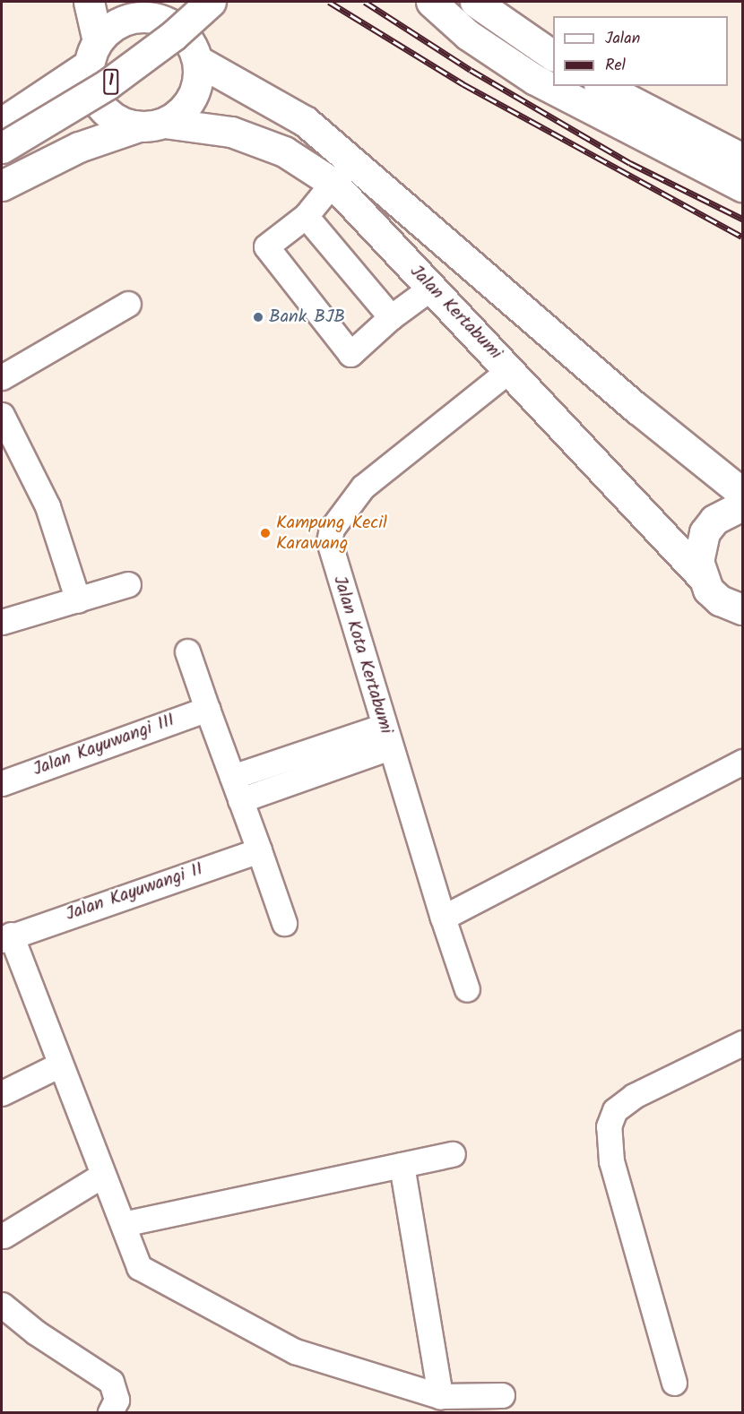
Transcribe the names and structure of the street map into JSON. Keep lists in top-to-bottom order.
{
  "streets": {
    "main road": ["1", "Jalan Kertabumi"],
    "street": ["Jalan Kota Kertabumi", "Jalan Kayuwangi III", "Jalan Kayuwangi II"]
  },
  "crossings": [
    ["Jalan Kertabumi", "Jalan Kota Kertabumi"]
  ],
  "places": ["Bank BJB", "Kampung Kecil Karawang"],
  "legend": ["Jalan", "Rel"]
}
